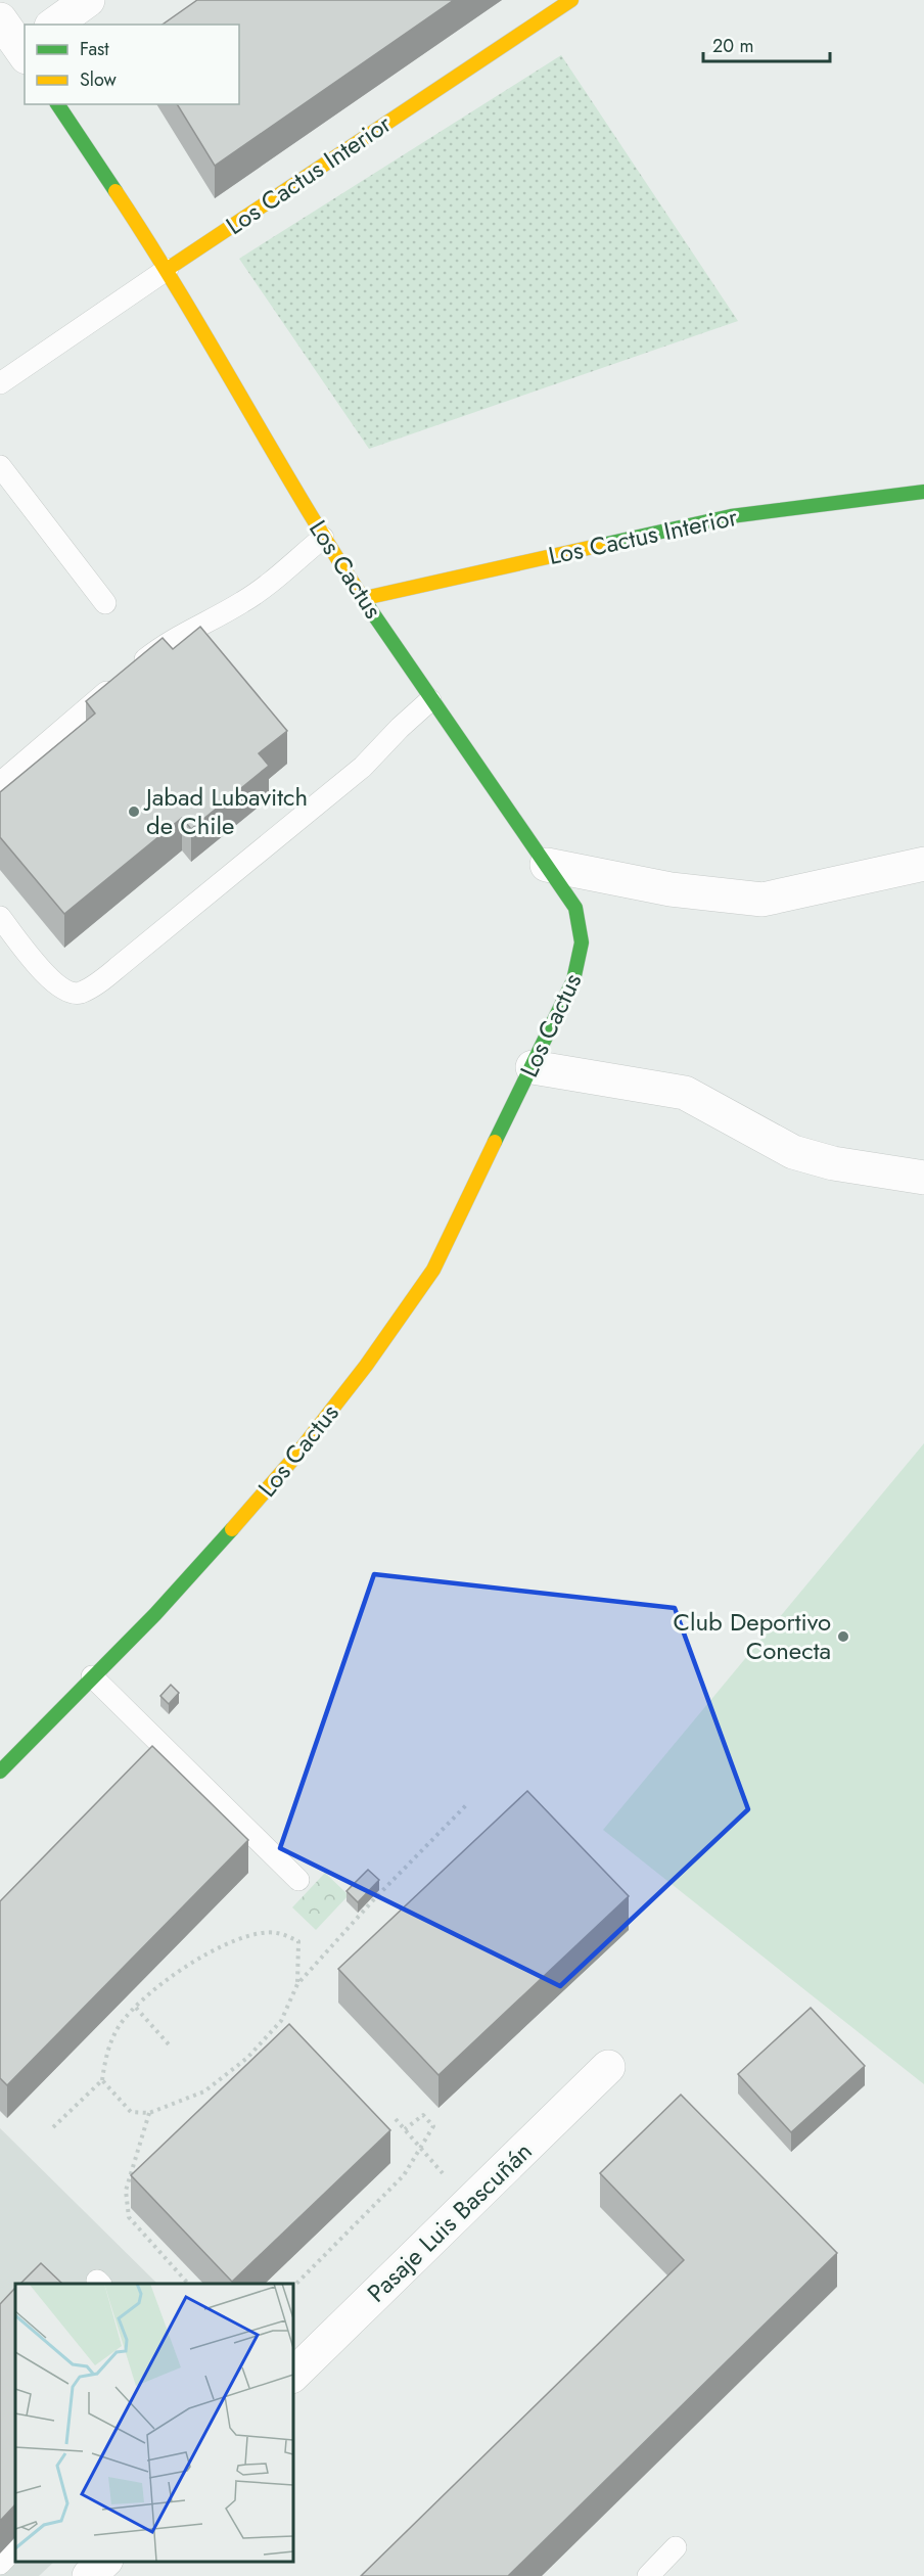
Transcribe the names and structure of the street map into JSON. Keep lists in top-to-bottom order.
{
  "streets": {
    "street": ["Los Cactus Interior", "Los Cactus", "Pasaje Luis Bascuñán"]
  },
  "crossings": [
    ["Los Cactus Interior", "Los Cactus"]
  ],
  "places": ["Jabad Lubavitch de Chile", "Club Deportivo Conecta"],
  "legend": ["Fast", "Slow"],
  "scale_bar": "20 m"
}
